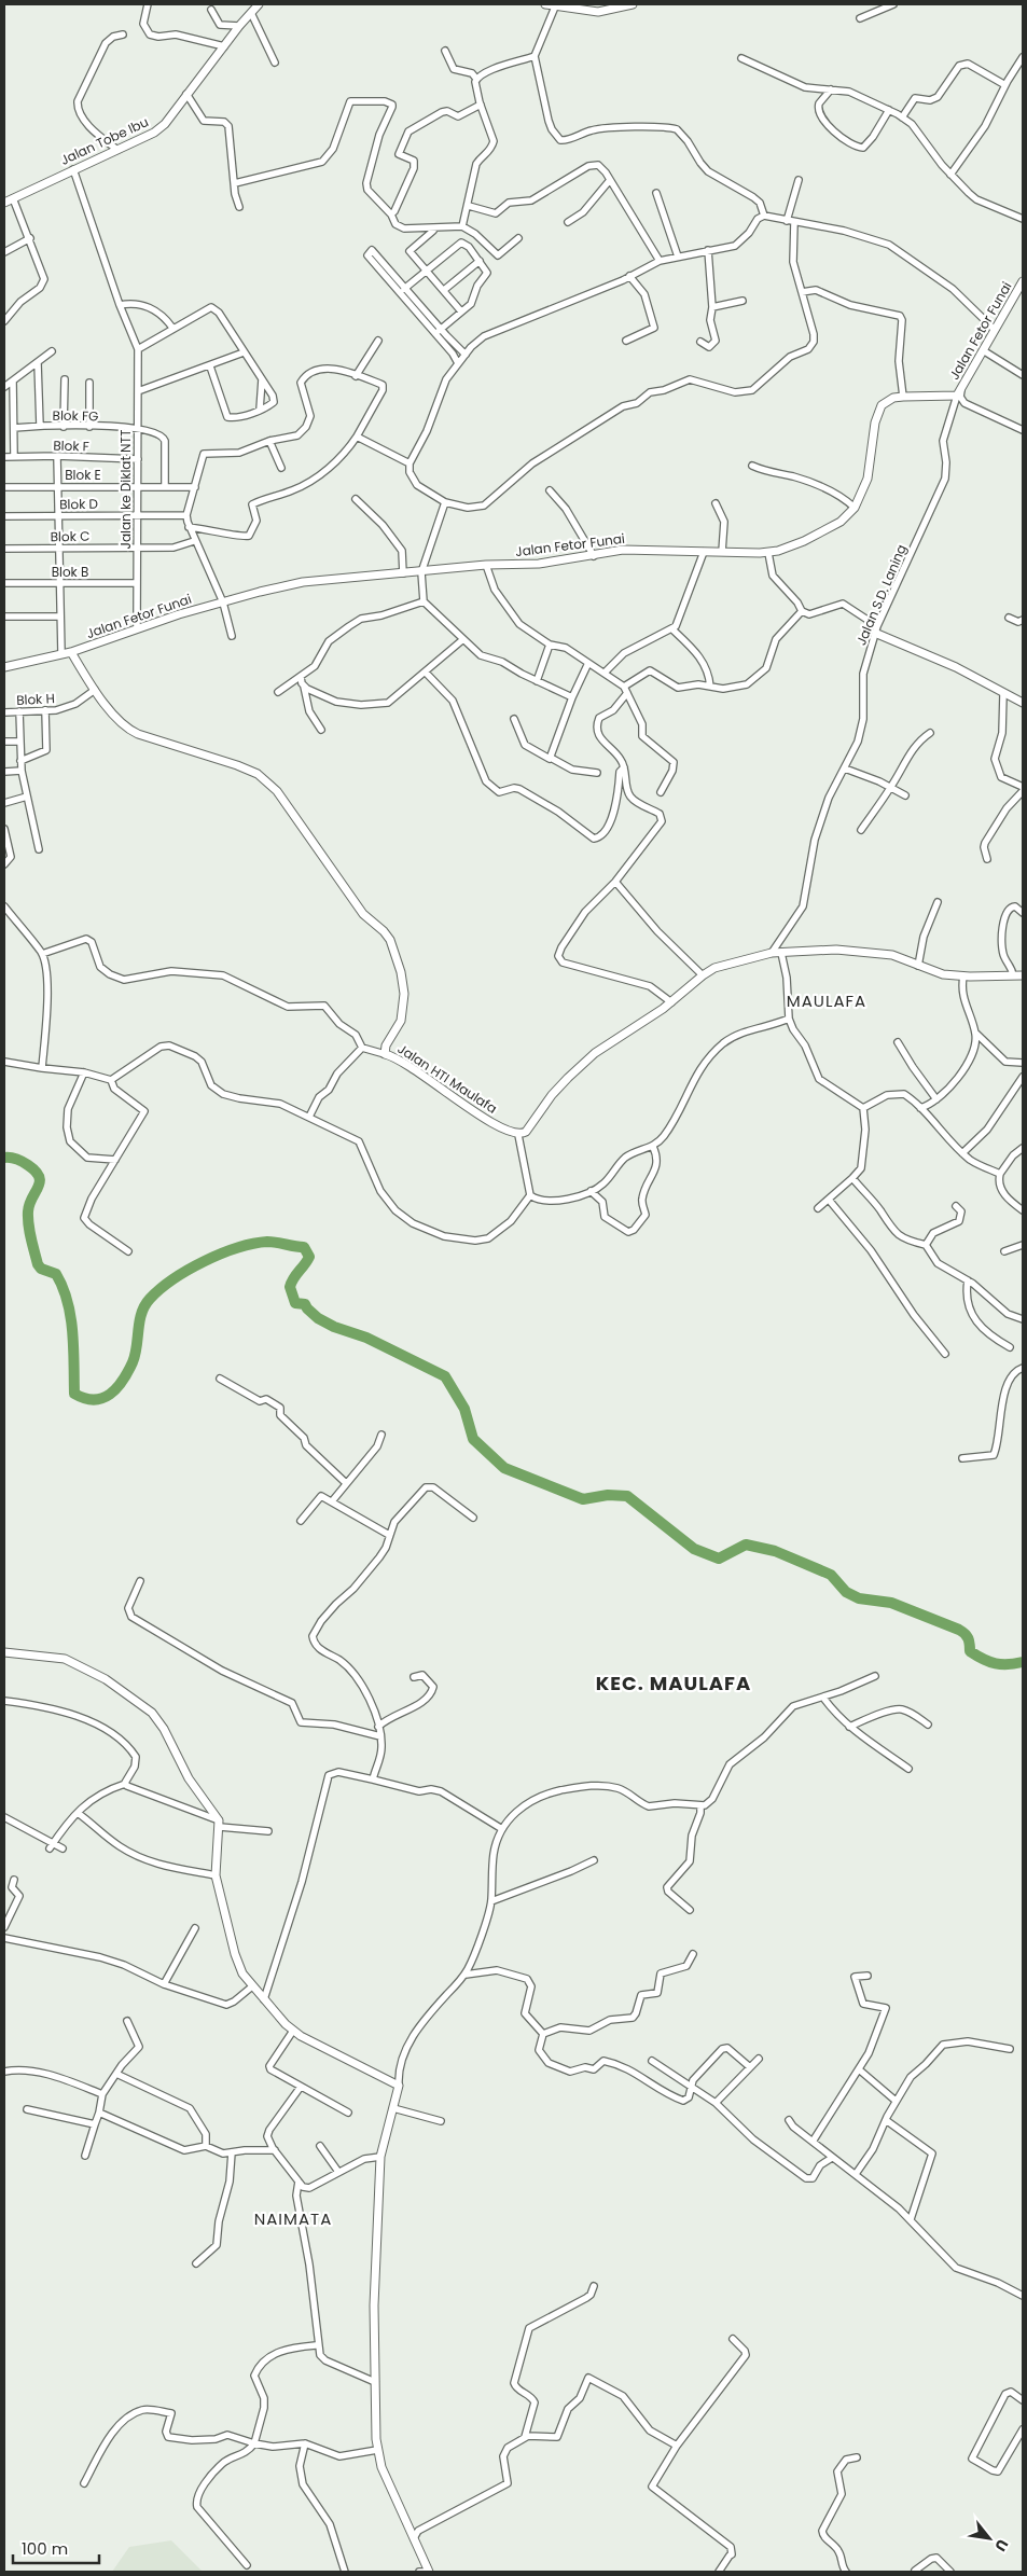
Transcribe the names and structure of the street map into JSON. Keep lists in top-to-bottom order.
{
  "streets": {
    "street": [
      "Jalan Tobe Ibu",
      "Jalan Fetor Funai",
      "Blok FG",
      "Blok F",
      "Blok E",
      "Jalan ke Diklat NTT",
      "Blok D",
      "Blok C",
      "Blok B",
      "Jalan S.D. Laning",
      "Blok H",
      "Jalan HTI Maulafa"
    ]
  },
  "crossings": [
    ["Jalan Tobe Ibu", "Jalan ke Diklat NTT"],
    ["Jalan Fetor Funai", "Jalan ke Diklat NTT"],
    ["Jalan Fetor Funai", "Jalan S.D. Laning"],
    ["Jalan Fetor Funai", "Jalan HTI Maulafa"],
    ["Blok FG", "Blok E"],
    ["Blok FG", "Jalan ke Diklat NTT"],
    ["Blok F", "Jalan ke Diklat NTT"],
    ["Blok E", "Jalan ke Diklat NTT"],
    ["Jalan ke Diklat NTT", "Blok D"],
    ["Jalan ke Diklat NTT", "Blok C"],
    ["Jalan ke Diklat NTT", "Blok B"],
    ["Blok H", "Jalan HTI Maulafa"]
  ],
  "districts": ["MAULAFA", "KEC. MAULAFA", "NAIMATA"],
  "scale_bar": "100 m",
  "north": "bottom right"
}
